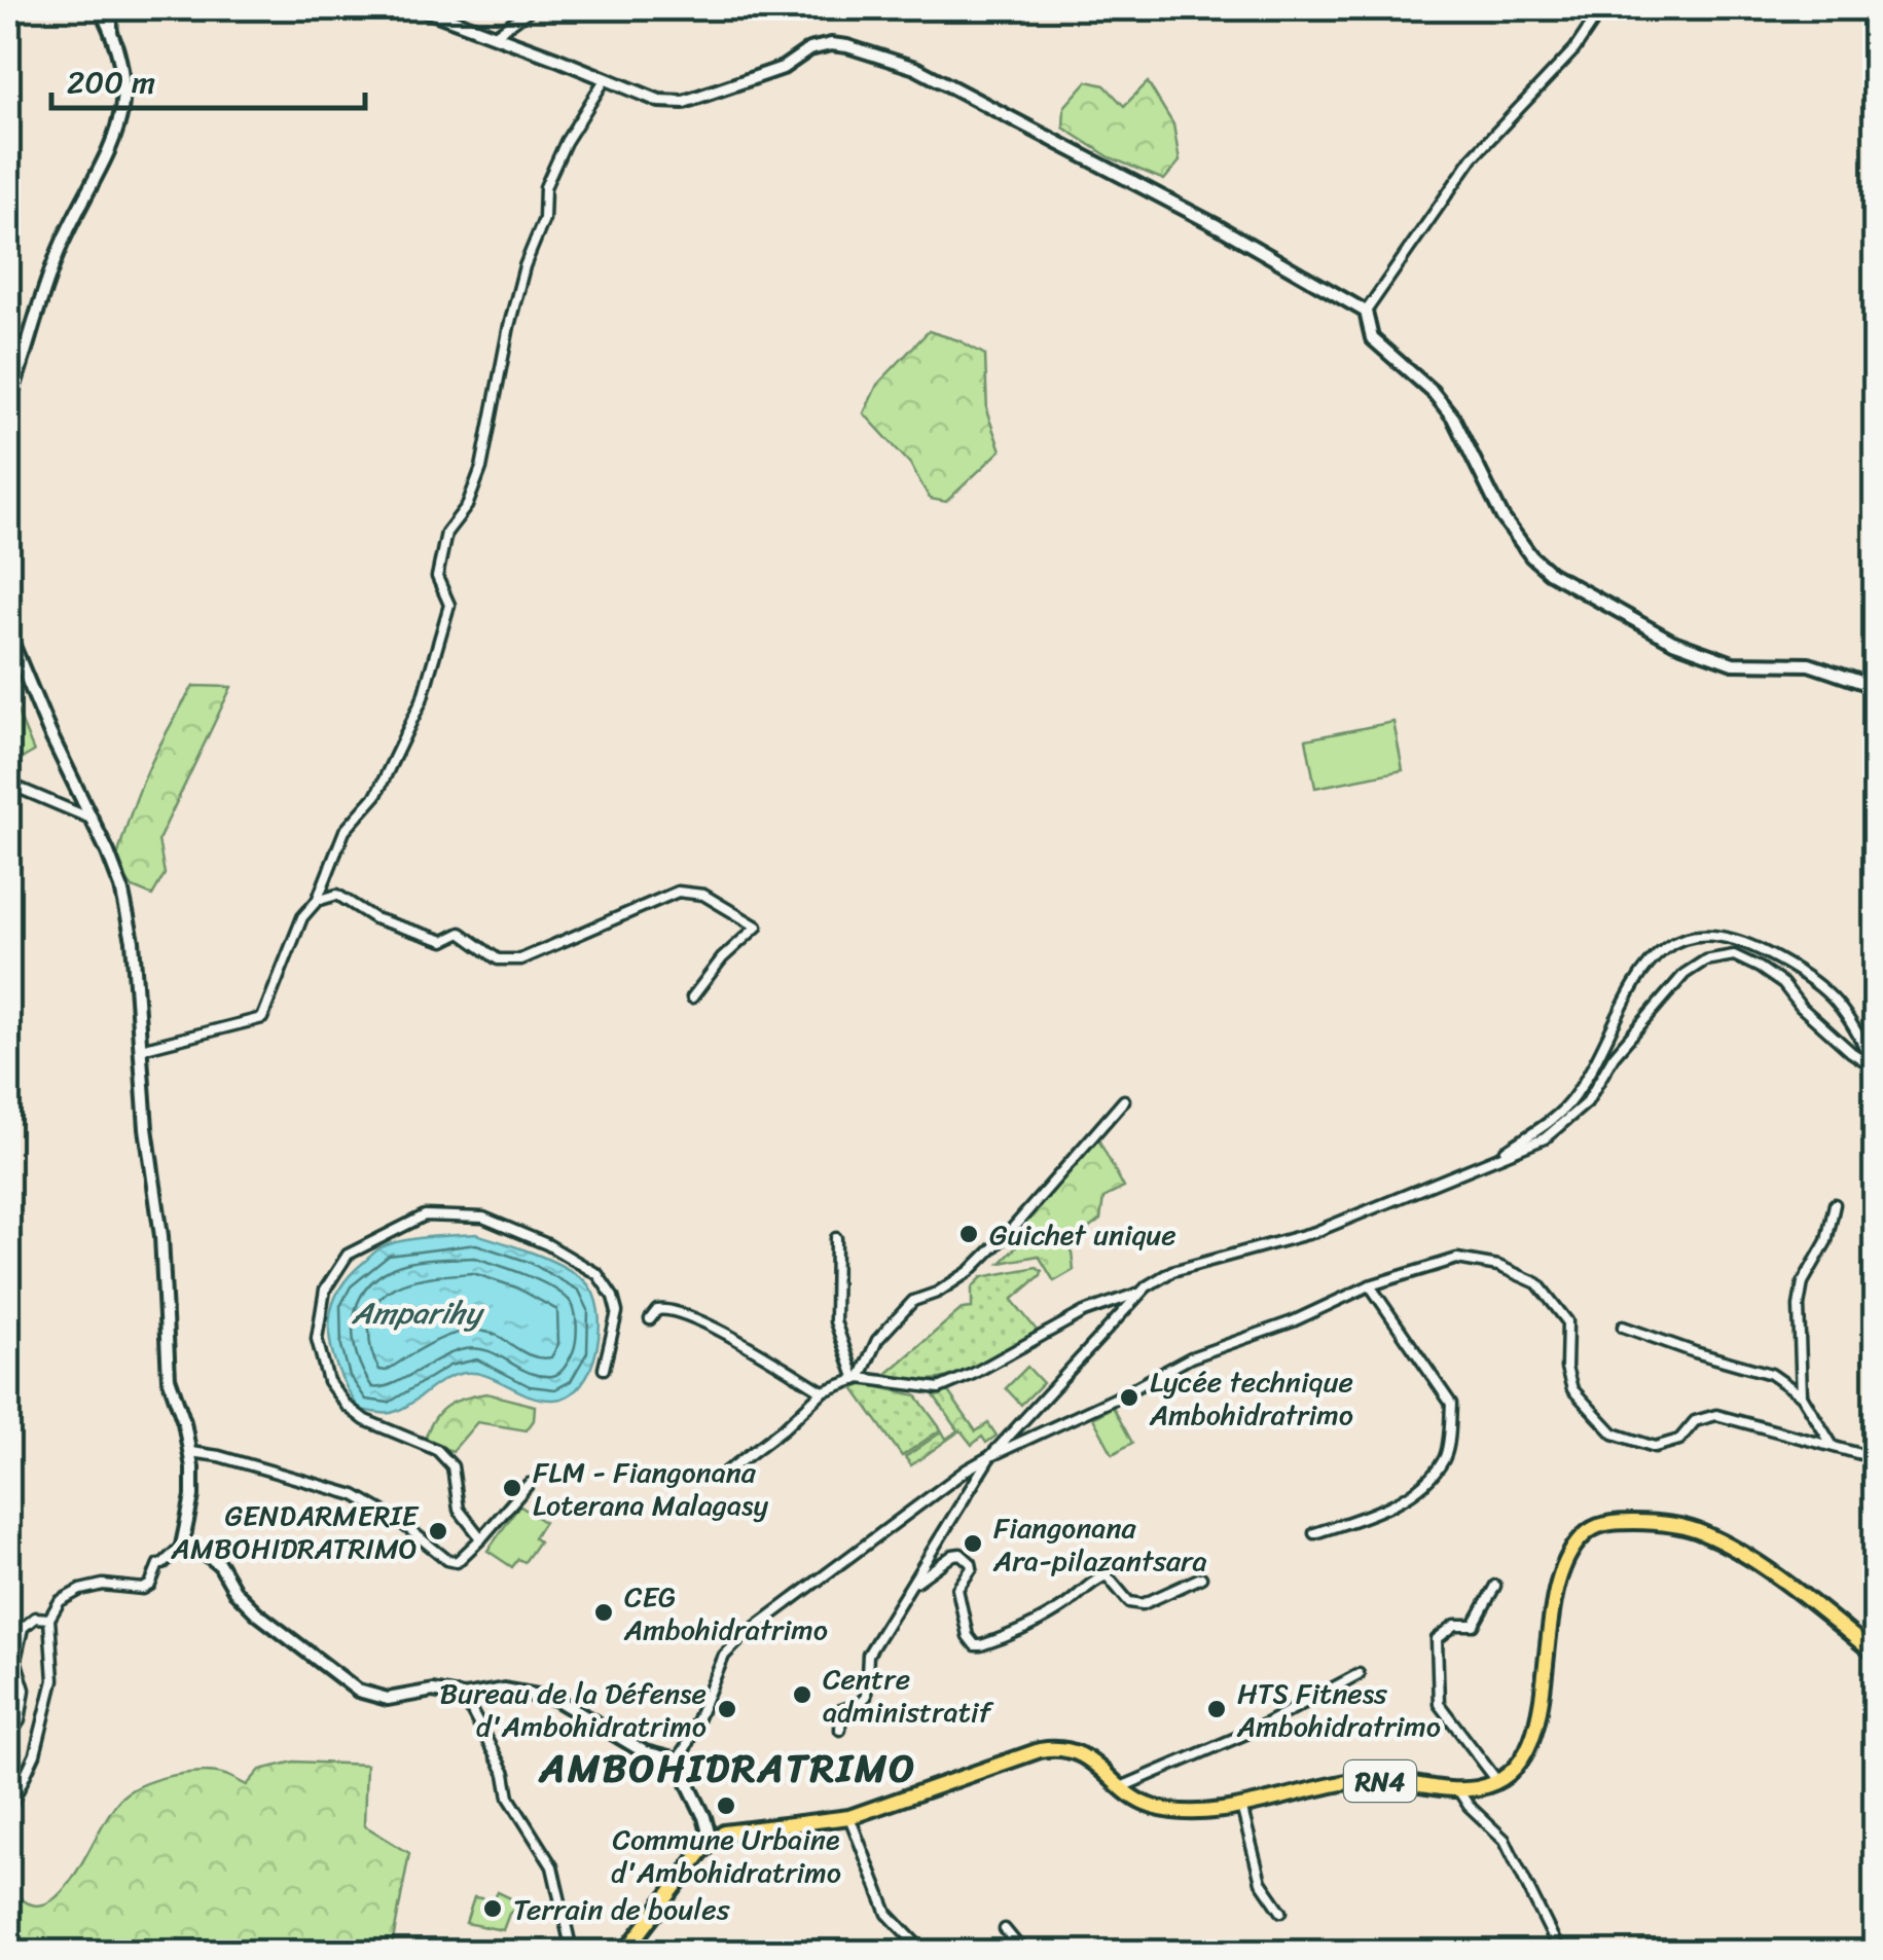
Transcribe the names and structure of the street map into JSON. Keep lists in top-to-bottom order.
{
  "streets": {
    "main road": ["RN4"]
  },
  "districts": ["AMBOHIDRATRIMO"],
  "water": ["Amparihy"],
  "places": [
    "Guichet unique",
    "Lycée technique Ambohidratrimo",
    "FLM - Fiangonana Loterana Malagasy",
    "GENDARMERIE AMBOHIDRATRIMO",
    "Fiangonana Ara-pilazantsara",
    "CEG Ambohidratrimo",
    "Centre administratif",
    "Bureau de la Défense d'Ambohidratrimo",
    "HTS Fitness Ambohidratrimo",
    "Commune Urbaine d'Ambohidratrimo",
    "Terrain de boules"
  ],
  "scale_bar": "200 m"
}
